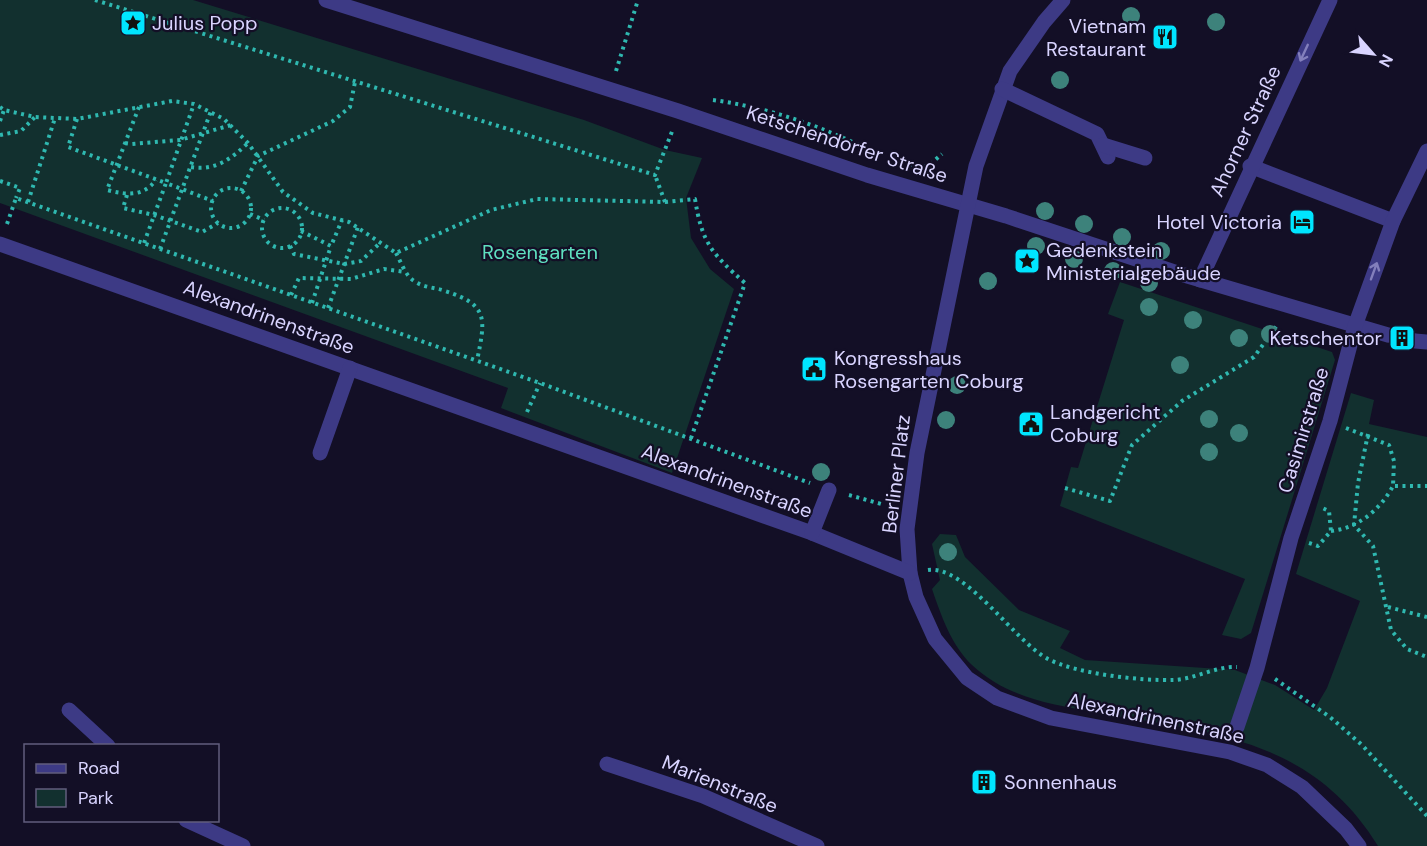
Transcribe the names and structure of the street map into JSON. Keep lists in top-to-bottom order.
{
  "streets": {
    "street": [
      "Ahorner Straße",
      "Ketschendorfer Straße",
      "Alexandrinenstraße",
      "Casimirstraße",
      "Berliner Platz",
      "Marienstraße"
    ]
  },
  "crossings": [
    ["Ahorner Straße", "Ketschendorfer Straße"],
    ["Ketschendorfer Straße", "Casimirstraße"],
    ["Ketschendorfer Straße", "Berliner Platz"],
    ["Alexandrinenstraße", "Berliner Platz"]
  ],
  "one_way": ["Ahorner Straße"],
  "parks": ["Rosengarten"],
  "places": {
    "place": ["Julius Popp", "Gedenkstein Ministerialgebäude"],
    "restaurant": ["Vietnam Restaurant"],
    "hotel": ["Hotel Victoria"],
    "building": ["Ketschentor", "Sonnenhaus"],
    "public building": ["Kongresshaus Rosengarten Coburg", "Landgericht Coburg"]
  },
  "legend": ["Road", "Park"],
  "north": "bottom right"
}
